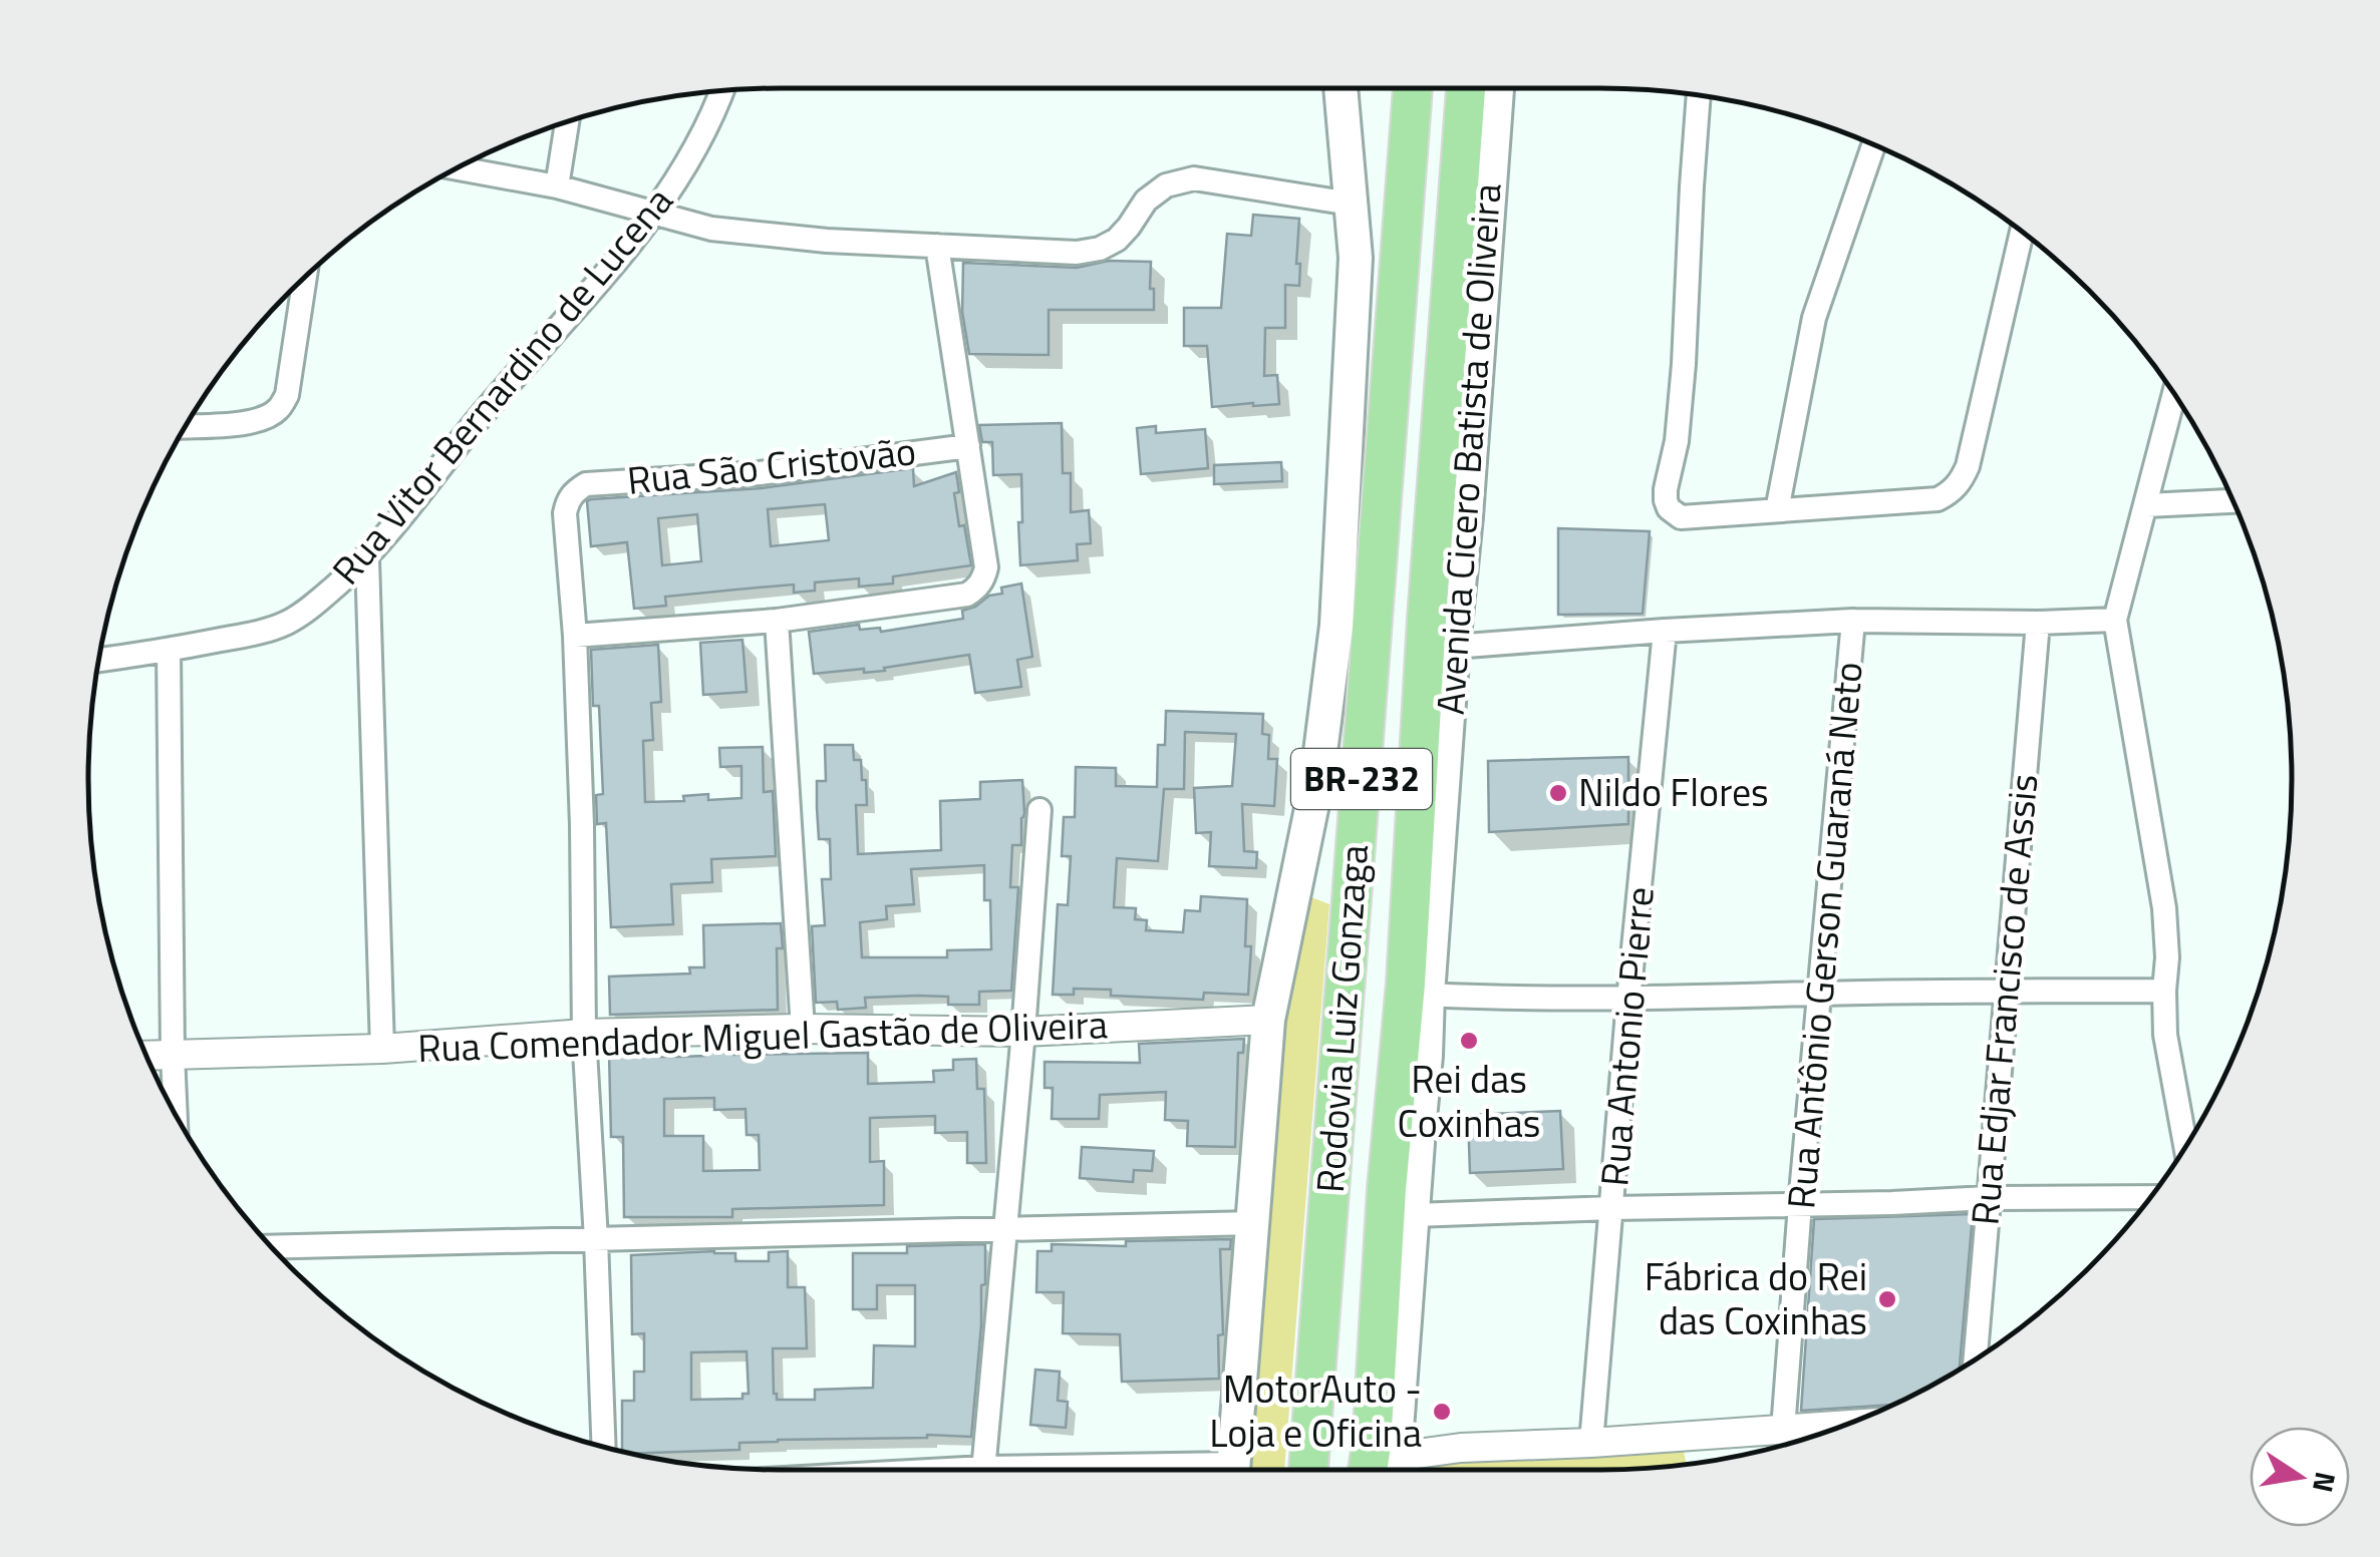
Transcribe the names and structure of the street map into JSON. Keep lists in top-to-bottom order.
{
  "streets": {
    "highway": ["BR-232", "Rodovia Luiz Gonzaga"],
    "main road": ["Avenida Cicero Batista de Oliveira"],
    "street": [
      "Rua Vitor Bernardino de Lucena",
      "Rua São Cristovão",
      "Rua Antônio Gerson Guaraná Neto",
      "Rua Edjar Francisco de Assis",
      "Rua Comendador Miguel Gastão de Oliveira",
      "Rua Antonio Pierre"
    ]
  },
  "places": [
    "Nildo Flores",
    "Rei das Coxinhas",
    "Fábrica do Rei das Coxinhas",
    "MotorAuto - Loja e Oficina"
  ],
  "north": "right"
}
